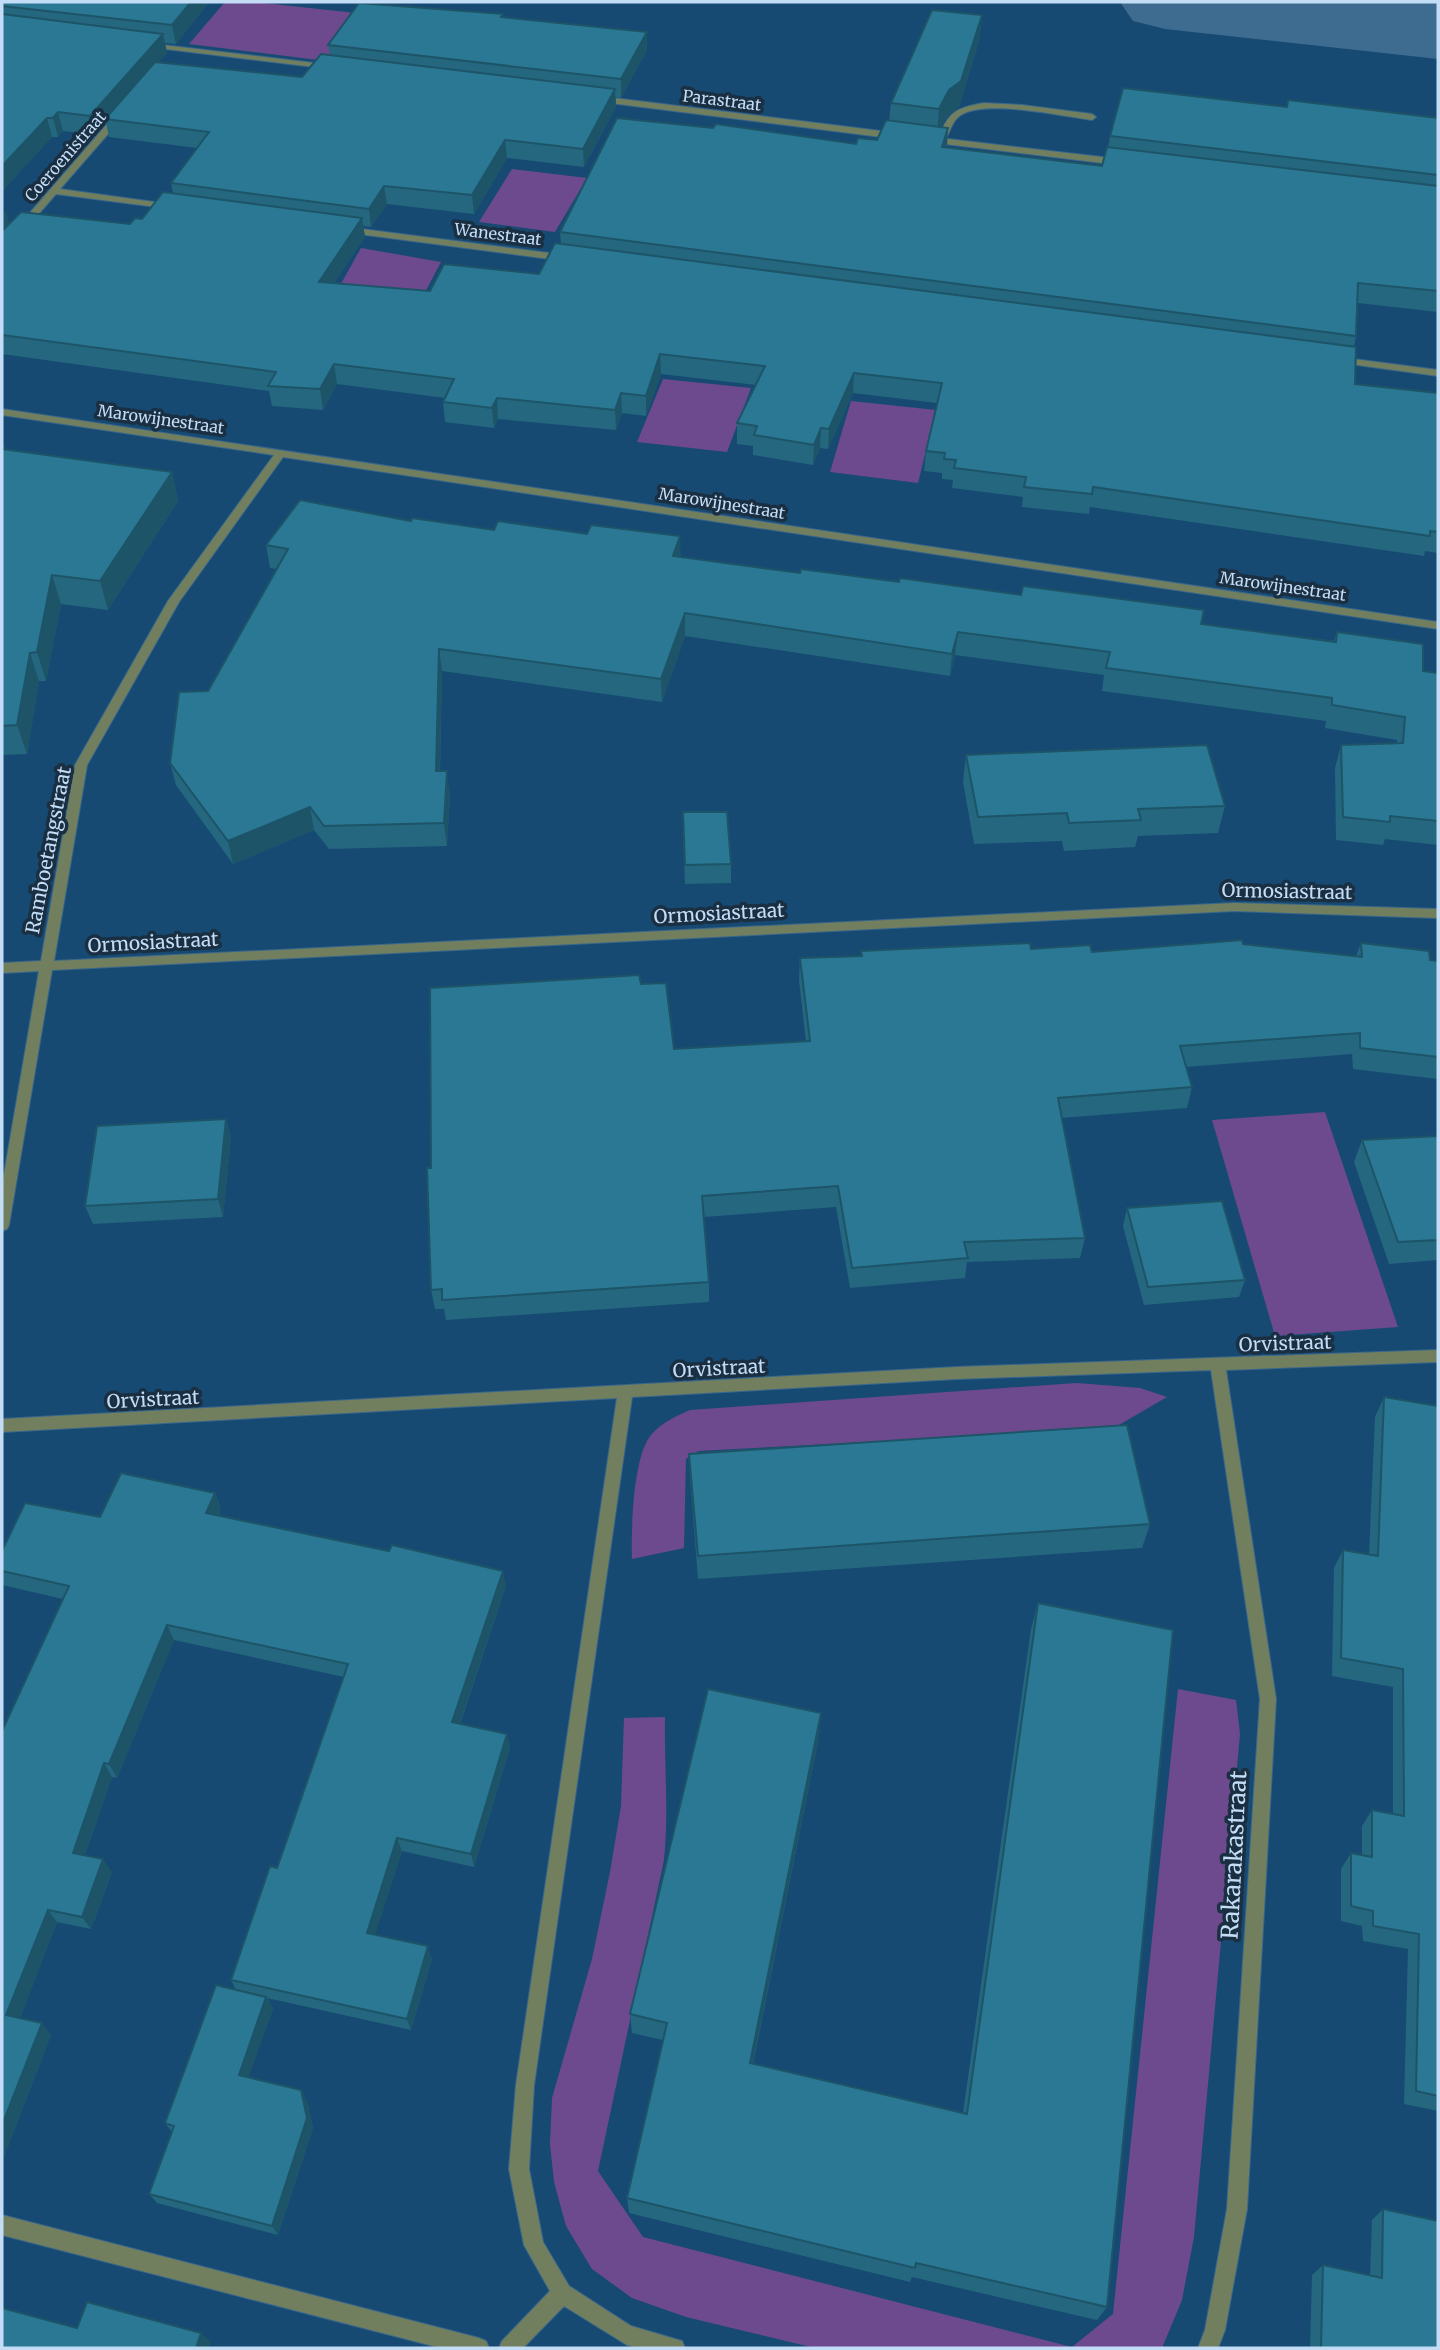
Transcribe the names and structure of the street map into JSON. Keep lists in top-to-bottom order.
{
  "streets": {
    "street": [
      "Parastraat",
      "Coeroenistraat",
      "Wanestraat",
      "Marowijnestraat",
      "Ramboetangstraat",
      "Ormosiastraat",
      "Orvistraat",
      "Rakarakastraat"
    ]
  },
  "crossings": [
    ["Marowijnestraat", "Ramboetangstraat"],
    ["Ramboetangstraat", "Ormosiastraat"],
    ["Orvistraat", "Rakarakastraat"]
  ]
}
